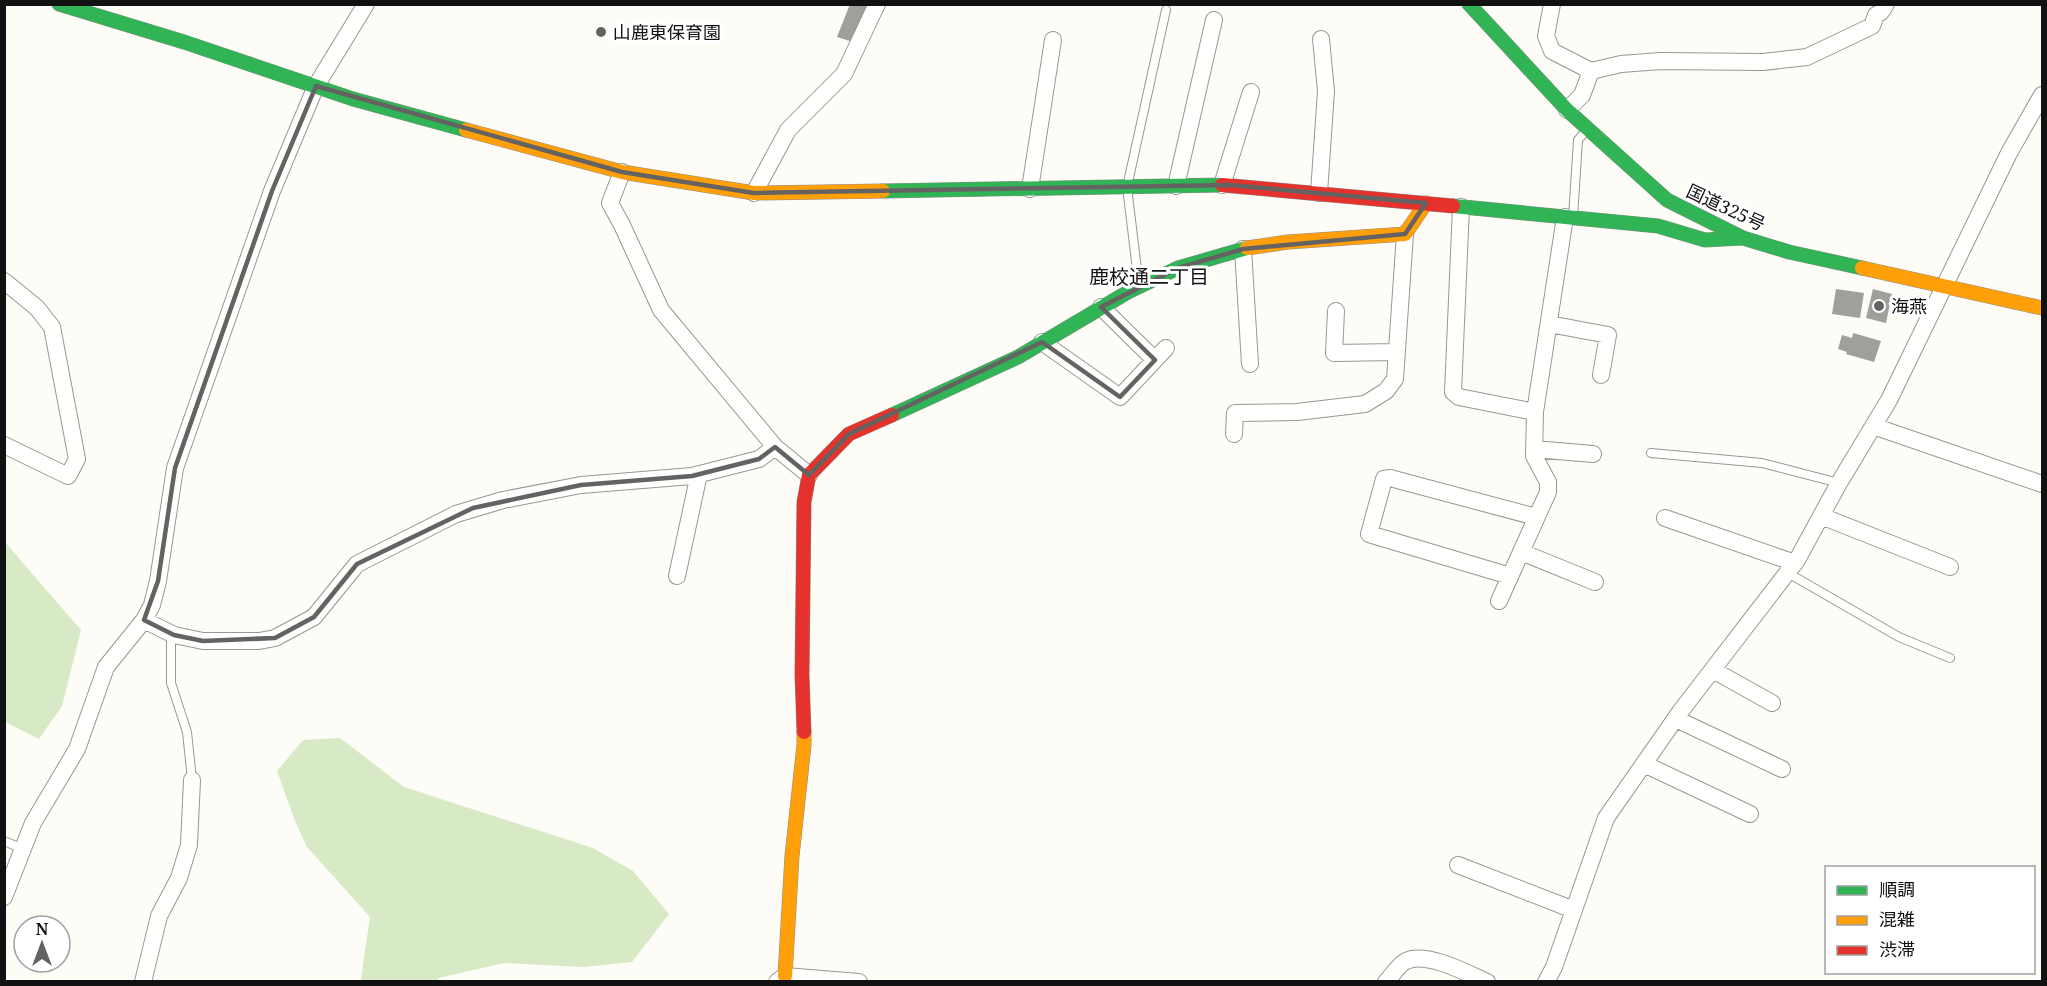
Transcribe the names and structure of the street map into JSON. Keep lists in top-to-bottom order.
{
  "streets": {
    "main road": ["国道325号"]
  },
  "districts": ["鹿校通二丁目"],
  "places": ["山鹿東保育園", "海燕"],
  "legend": ["順調", "混雑", "渋滞"],
  "north": "top"
}
